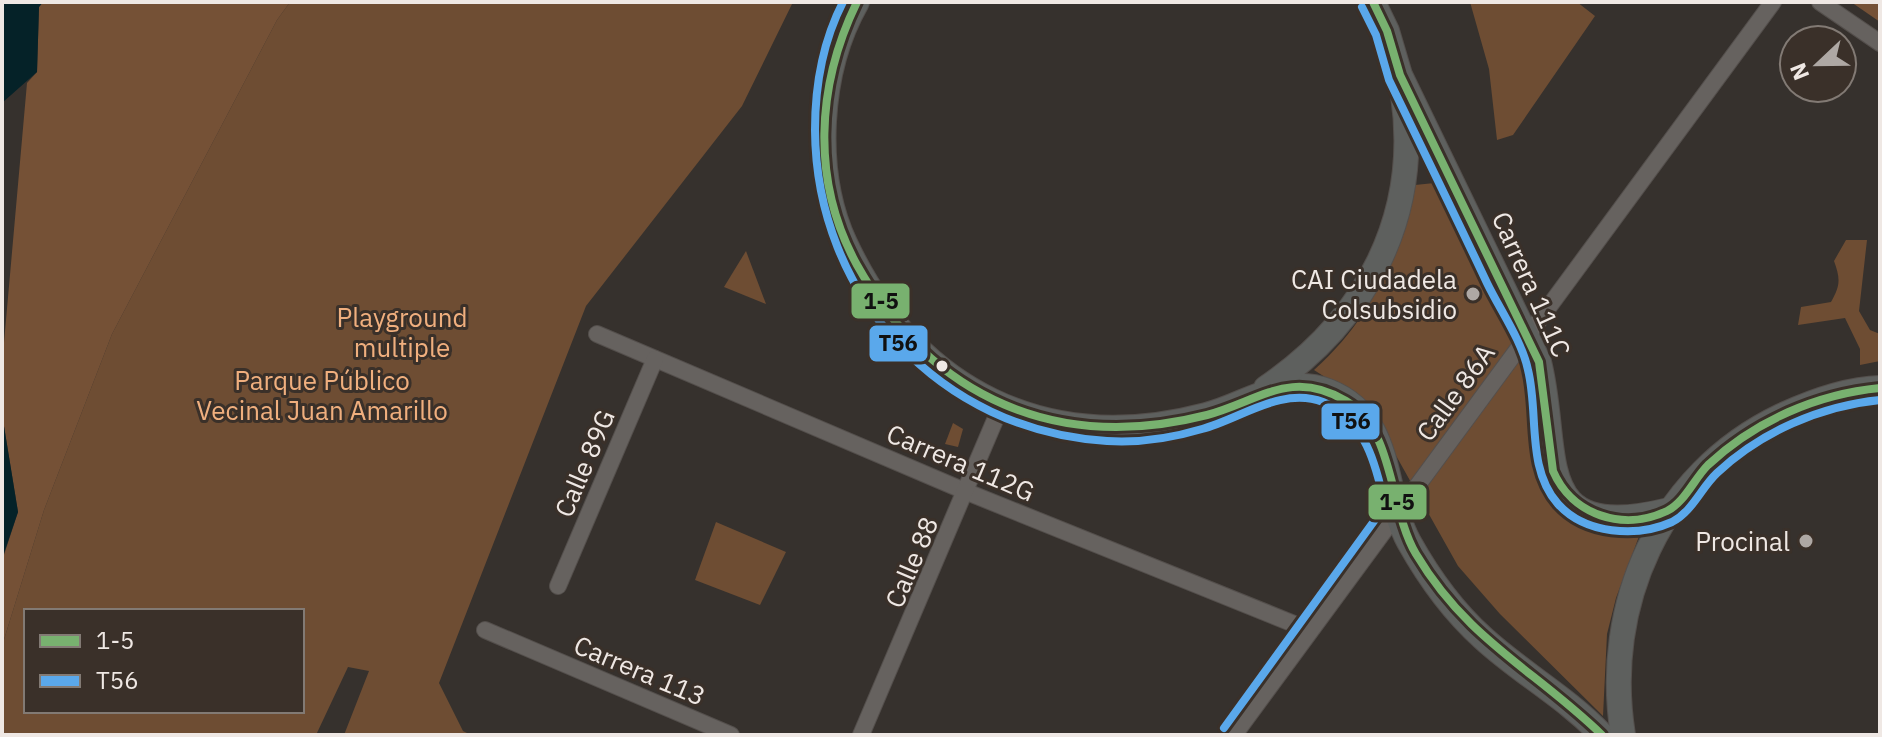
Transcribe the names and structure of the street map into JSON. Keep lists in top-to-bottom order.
{
  "streets": {
    "street": [
      "Carrera 111C",
      "Calle 86A",
      "Carrera 112G",
      "Calle 89G",
      "Calle 88",
      "Carrera 113"
    ]
  },
  "crossings": [
    ["Carrera 111C", "Calle 86A"],
    ["Calle 86A", "Carrera 112G"],
    ["Carrera 112G", "Calle 89G"],
    ["Carrera 112G", "Calle 88"]
  ],
  "parks": ["Playground multiple", "Parque Público Vecinal Juan Amarillo"],
  "places": ["CAI Ciudadela Colsubsidio", "Procinal"],
  "lines": ["transit line 1-5", "transit line T56"],
  "legend": ["1-5", "T56"],
  "north": "left"
}
